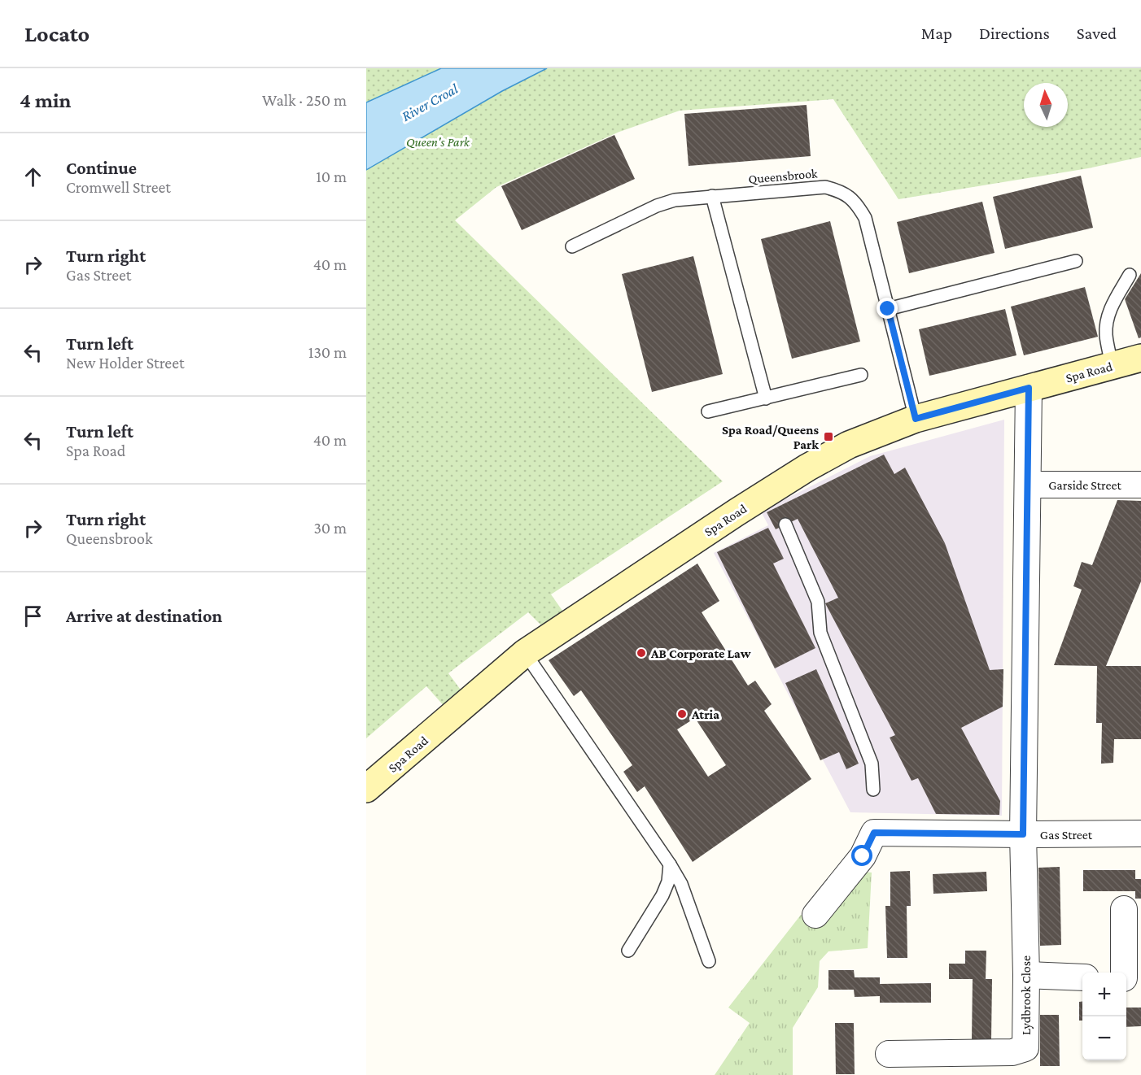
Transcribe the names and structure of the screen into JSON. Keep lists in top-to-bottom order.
{
  "streets": {
    "main road": ["Spa Road"],
    "street": ["Garside Street", "Gas Street", "Lydbrook Close"],
    "lane": ["Queensbrook"]
  },
  "crossings": [
    ["Queensbrook", "Spa Road"],
    ["Spa Road", "Lydbrook Close"],
    ["Garside Street", "Lydbrook Close"],
    ["Gas Street", "Lydbrook Close"]
  ],
  "water": ["River Croal"],
  "parks": ["Queen's Park"],
  "places": {
    "transit": ["Spa Road/Queens Park"],
    "other": ["AB Corporate Law", "Atria"]
  },
  "north": "top",
  "page": {
    "header": "Locato",
    "nav": ["Map", "Directions", "Saved"],
    "heading": ["4 min", "Walk · 250 m"],
    "list": [
      ["Continue", "Cromwell Street", "10 m"],
      ["Turn right", "Gas Street", "40 m"],
      ["Turn left", "New Holder Street", "130 m"],
      ["Turn left", "Spa Road", "40 m"],
      ["Turn right", "Queensbrook", "30 m"],
      "Arrive at destination"
    ],
    "map_buttons": ["+", "−"]
  }
}
